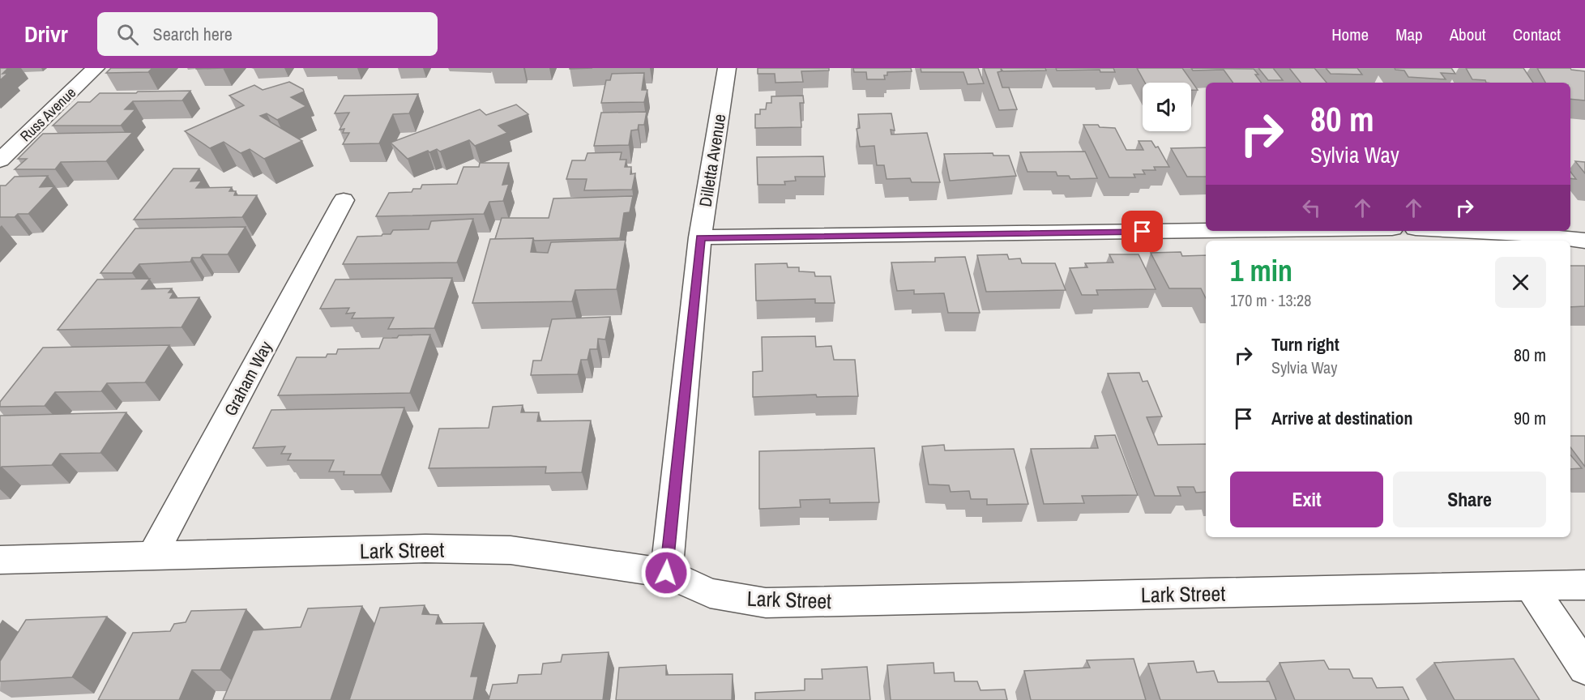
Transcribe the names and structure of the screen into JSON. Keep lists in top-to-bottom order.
{
  "streets": {
    "street": [
      "Russ Avenue",
      "Dilletta Avenue",
      "Graham Way",
      "Lark Street"
    ]
  },
  "crossings": [
    ["Dilletta Avenue", "Lark Street"],
    ["Graham Way", "Lark Street"]
  ],
  "page": {
    "header": "Drivr",
    "search": "Search here",
    "nav": [
      "Home",
      "Map",
      "About",
      "Contact"
    ],
    "turn": ["80 m", "Sylvia Way"],
    "heading": ["1 min", "170 m · 13:28"],
    "list": [
      {
        "name": "Turn right",
        "note": "Sylvia Way",
        "value": "80 m"
      },
      {
        "name": "Arrive at destination",
        "value": "90 m"
      }
    ],
    "buttons": ["Exit", "Share"]
  }
}
